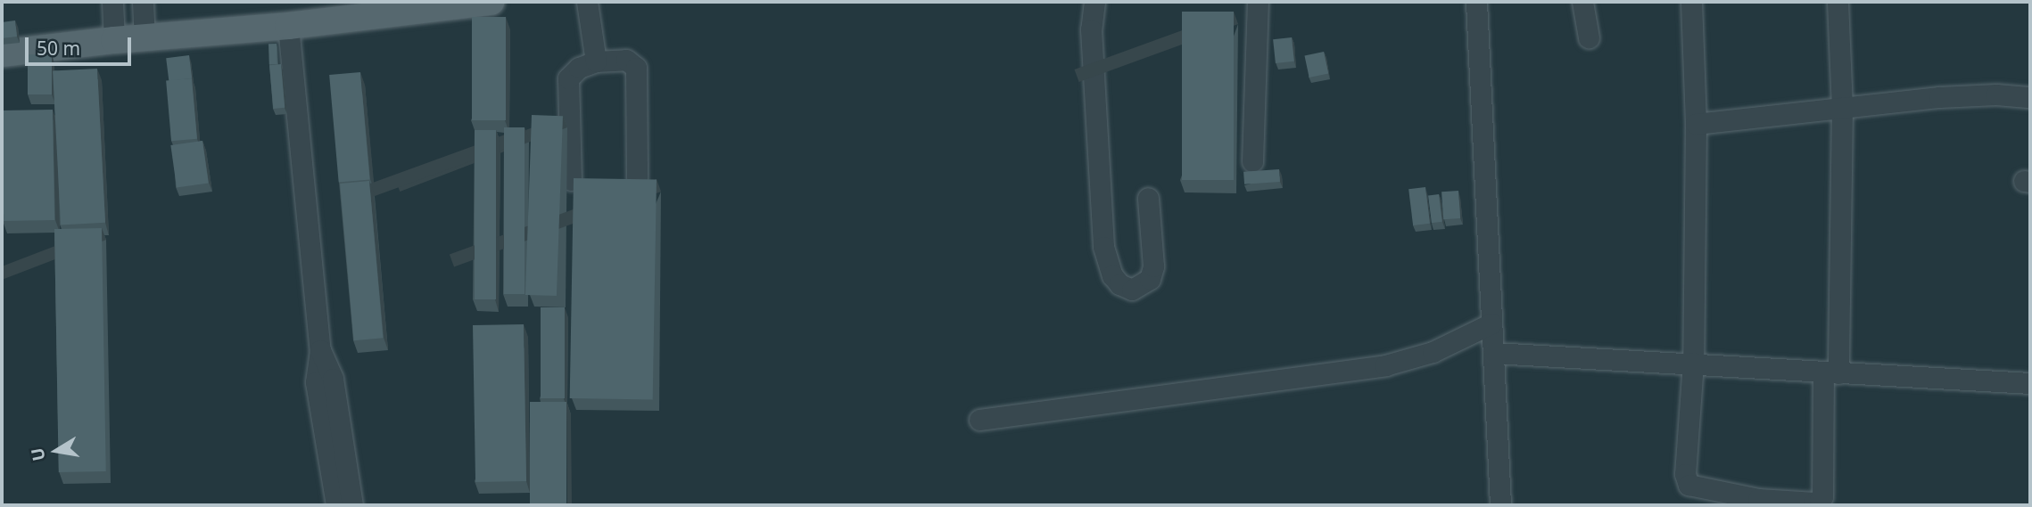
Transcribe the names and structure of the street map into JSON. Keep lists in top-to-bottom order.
{
  "scale_bar": "50 m",
  "north": "left"
}
